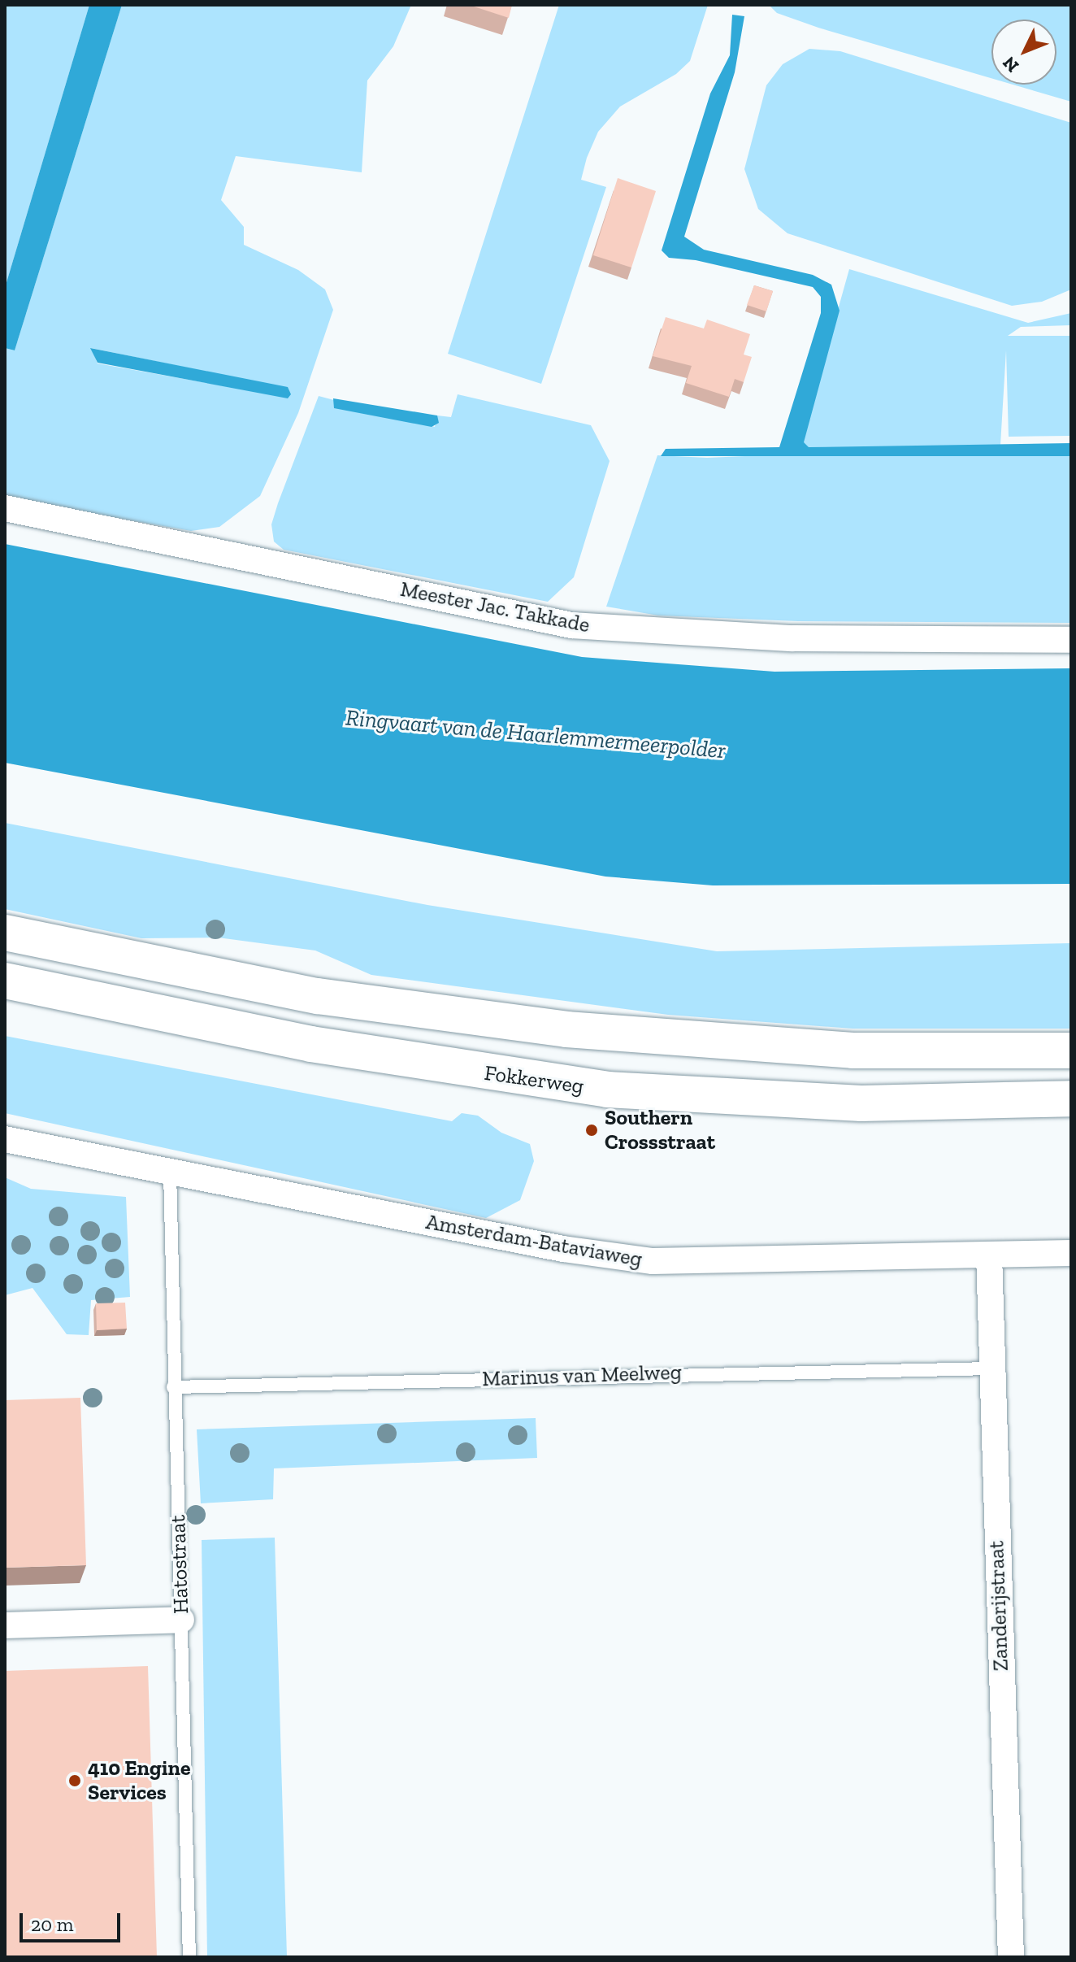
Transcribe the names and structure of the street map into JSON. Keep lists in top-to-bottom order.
{
  "streets": {
    "main road": ["Fokkerweg"],
    "street": ["Meester Jac. Takkade", "Amsterdam-Bataviaweg", "Zanderijstraat"],
    "lane": ["Marinus van Meelweg", "Hatostraat"]
  },
  "crossings": [
    ["Amsterdam-Bataviaweg", "Hatostraat"],
    ["Amsterdam-Bataviaweg", "Zanderijstraat"],
    ["Marinus van Meelweg", "Hatostraat"],
    ["Marinus van Meelweg", "Zanderijstraat"]
  ],
  "water": ["Ringvaart van de Haarlemmermeerpolder"],
  "places": ["Southern Crossstraat", "410 Engine Services"],
  "scale_bar": "20 m",
  "north": "bottom left"
}
